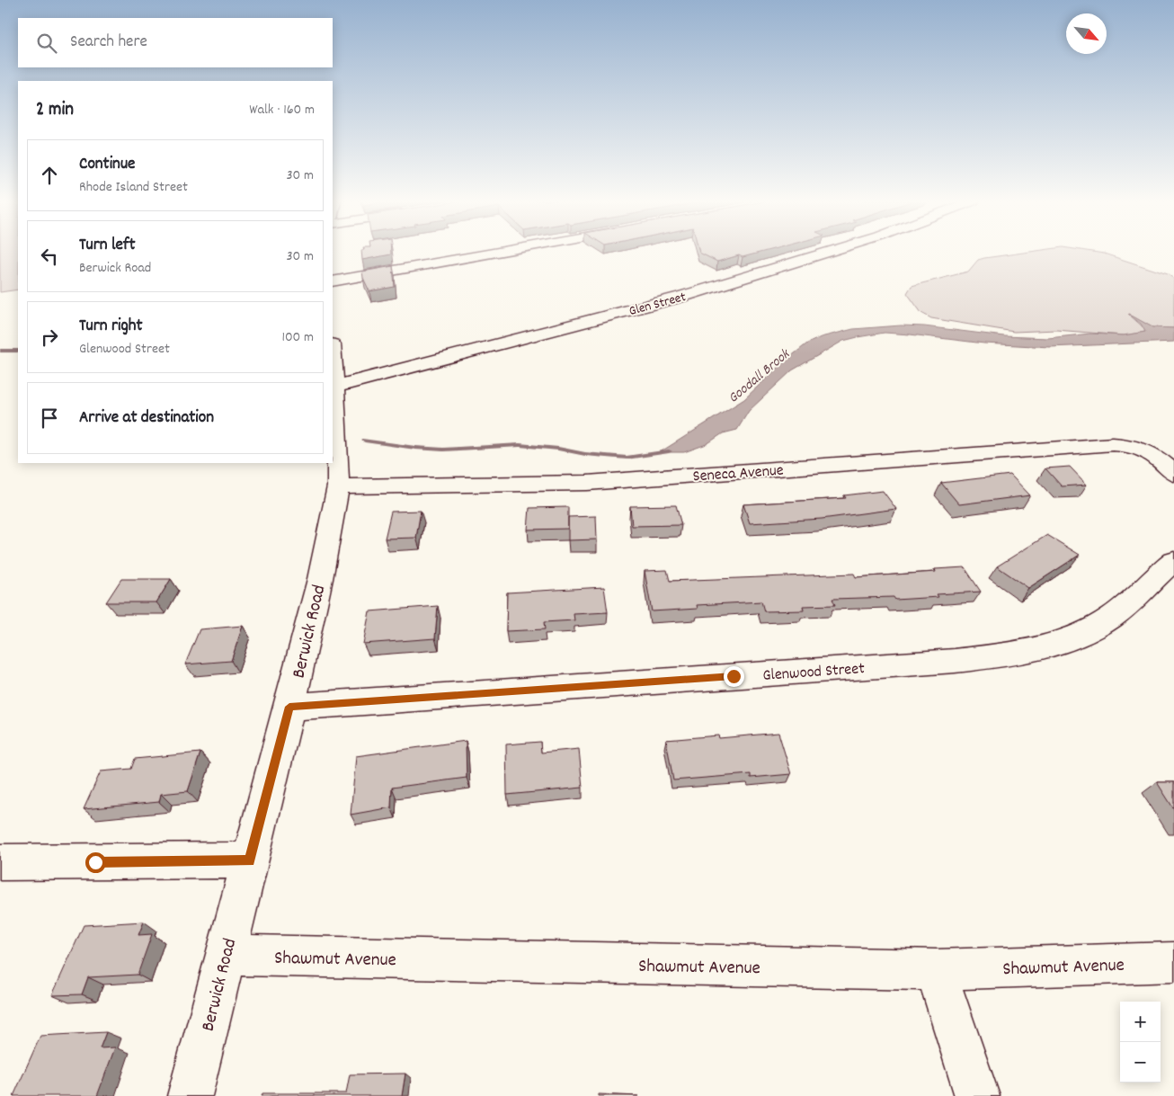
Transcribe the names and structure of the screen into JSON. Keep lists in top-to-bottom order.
{
  "streets": {
    "street": [
      "Glen Street",
      "Seneca Avenue",
      "Berwick Road",
      "Glenwood Street",
      "Shawmut Avenue"
    ]
  },
  "crossings": [
    ["Glen Street", "Berwick Road"],
    ["Seneca Avenue", "Berwick Road"],
    ["Berwick Road", "Glenwood Street"],
    ["Berwick Road", "Shawmut Avenue"]
  ],
  "water": ["Goodall Brook"],
  "north": "bottom right",
  "page": {
    "search": "Search here",
    "heading": ["2 min", "Walk · 160 m"],
    "list": [
      ["Continue", "Rhode Island Street", "30 m"],
      ["Turn left", "Berwick Road", "30 m"],
      ["Turn right", "Glenwood Street", "100 m"],
      "Arrive at destination"
    ],
    "map_buttons": ["+", "−"]
  }
}
